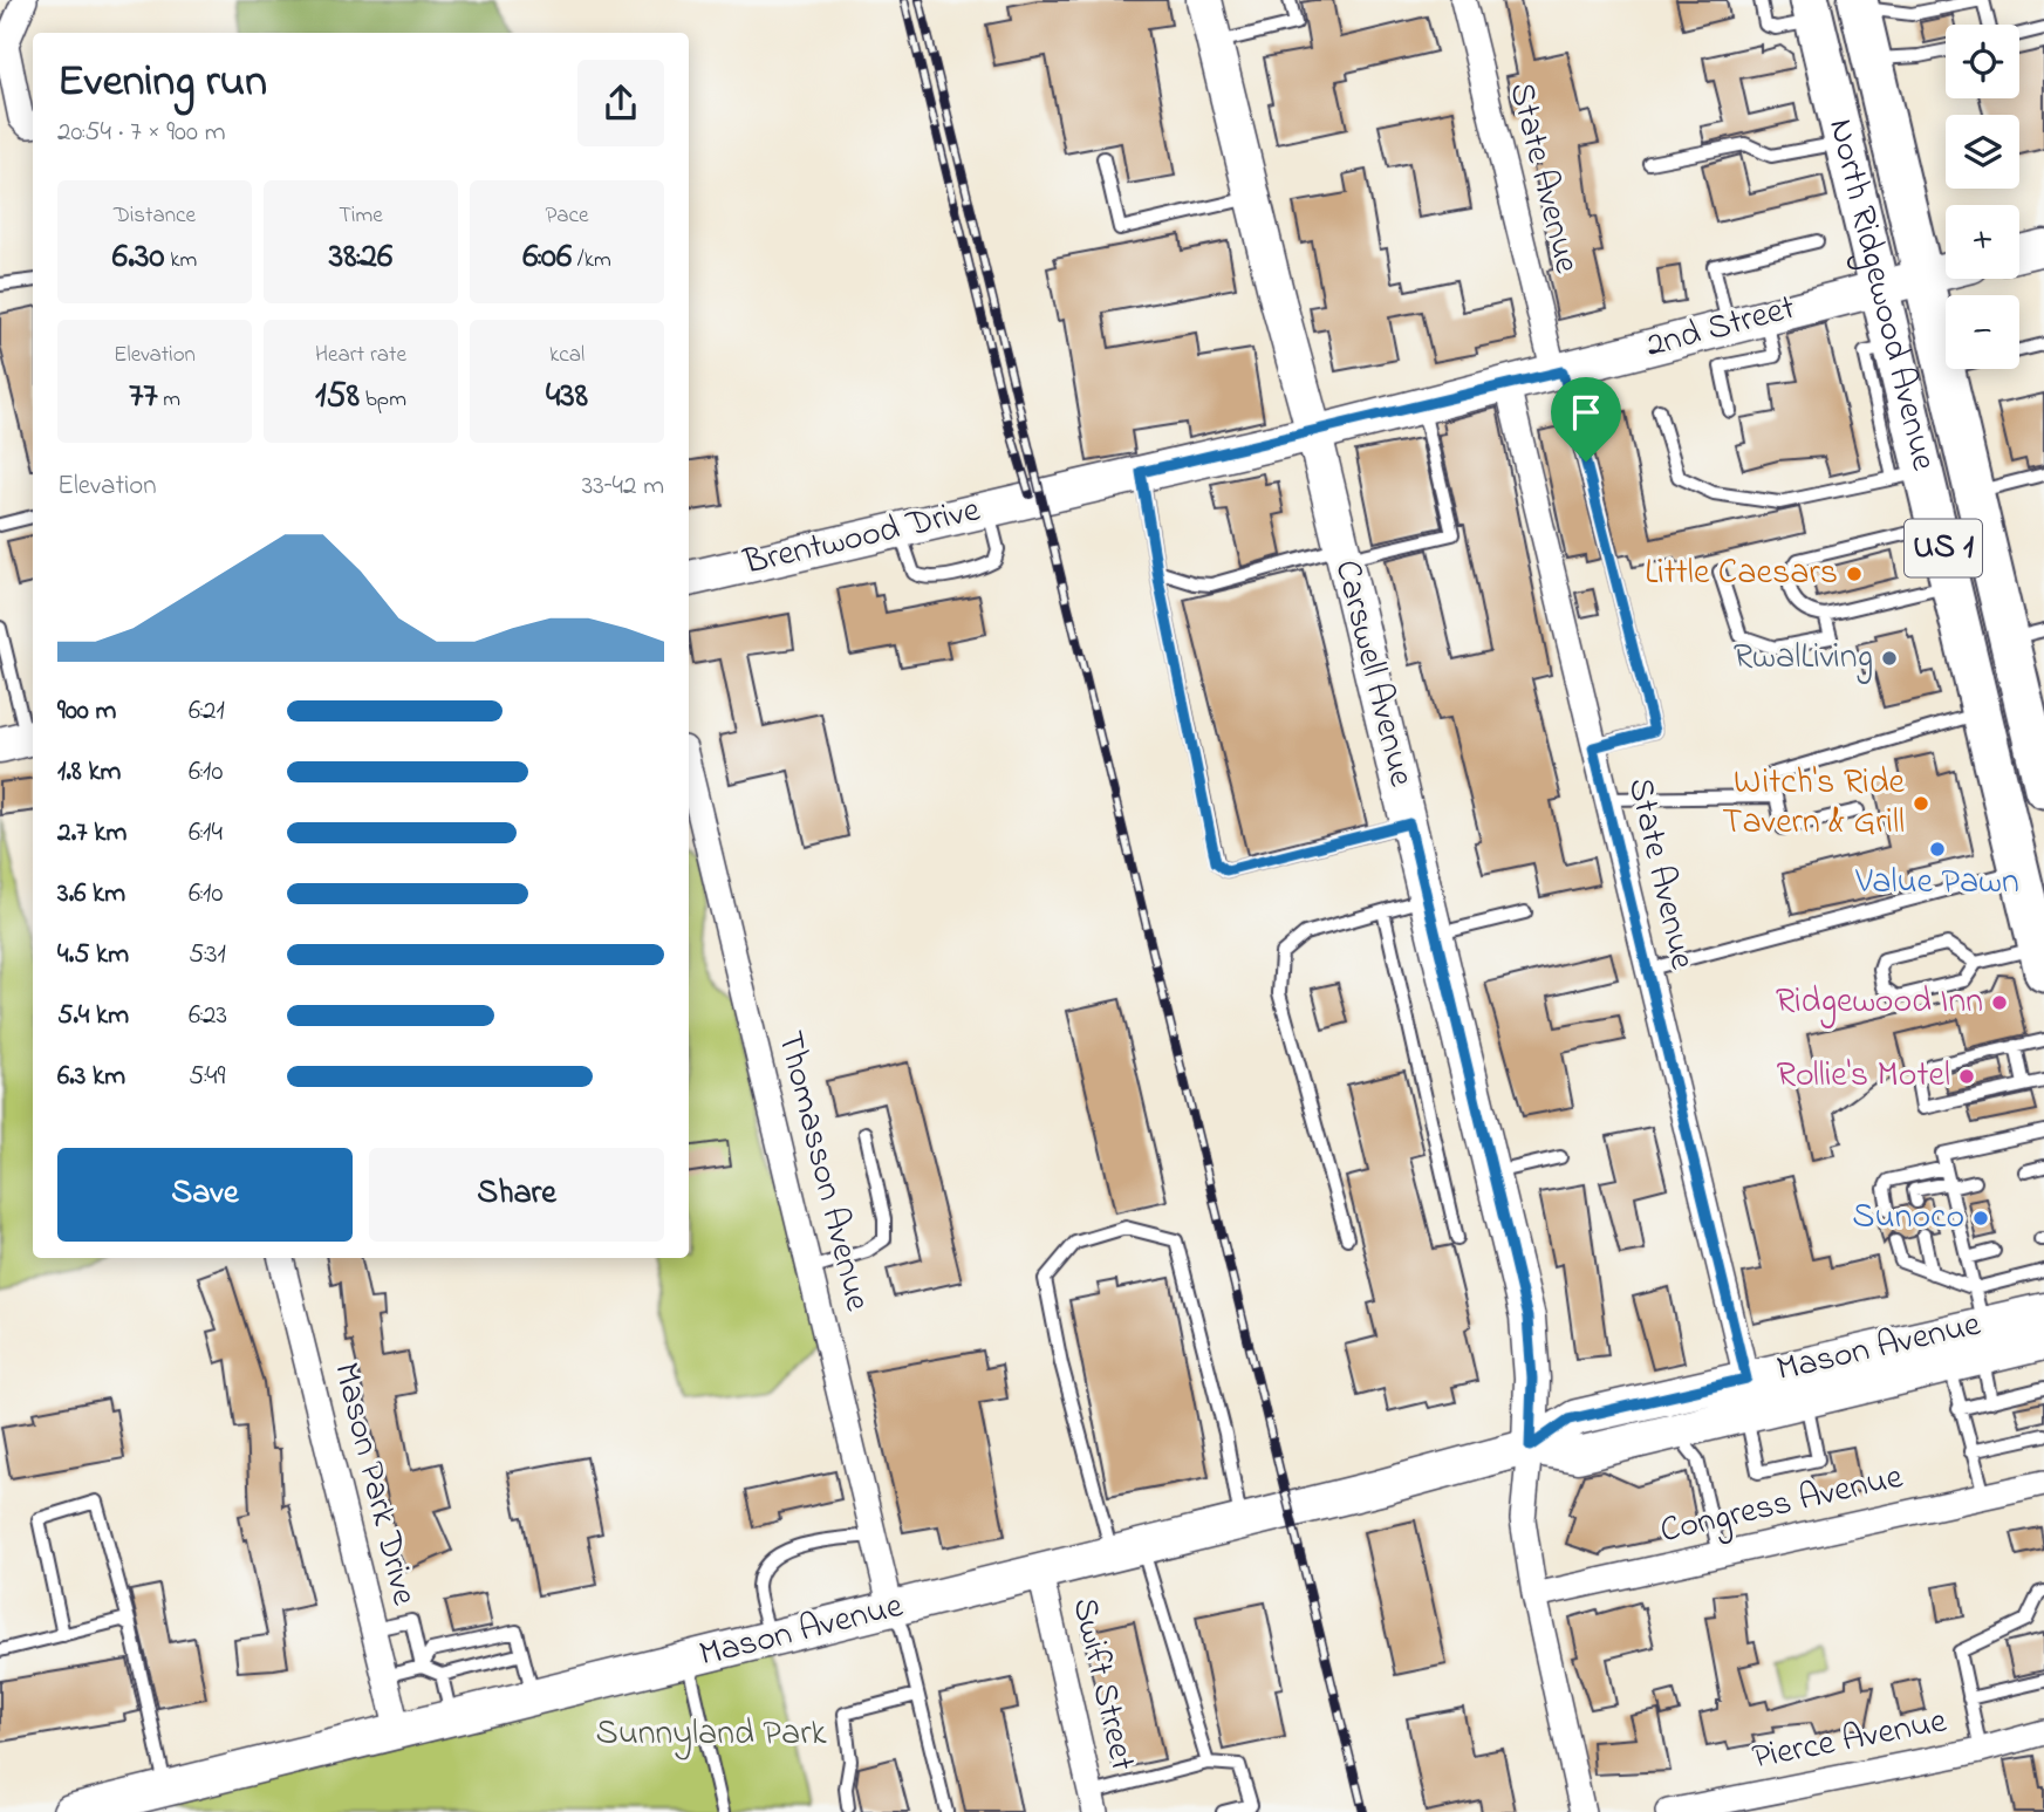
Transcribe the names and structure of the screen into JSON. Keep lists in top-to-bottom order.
{
  "streets": {
    "main road": ["North Ridgewood Avenue", "US 1"],
    "street": [
      "State Avenue",
      "2nd Street",
      "Brentwood Drive",
      "Carswell Avenue",
      "Thomasson Avenue",
      "Mason Avenue",
      "Mason Park Drive",
      "Congress Avenue",
      "Swift Street",
      "Pierce Avenue"
    ]
  },
  "crossings": [
    ["State Avenue", "2nd Street"],
    ["State Avenue", "Mason Avenue"],
    ["North Ridgewood Avenue", "2nd Street"],
    ["2nd Street", "Brentwood Drive"],
    ["2nd Street", "Carswell Avenue"],
    ["Carswell Avenue", "Mason Avenue"],
    ["Thomasson Avenue", "Mason Avenue"],
    ["Mason Avenue", "Mason Park Drive"],
    ["Mason Avenue", "Swift Street"]
  ],
  "parks": ["Sunnyland Park"],
  "places": [
    "Little Caesars",
    "RwalLiving",
    "Witch's Ride Tavern & Grill",
    "Value Pawn",
    "Ridgewood Inn",
    "Rollie's Motel",
    "Sunoco"
  ],
  "page": {
    "map_buttons": ["+", "−"],
    "heading": ["Evening run", "20:54 · 7 × 900 m"],
    "stats": [
      ["Distance", "6.30 km"],
      ["Time", "38:26"],
      ["Pace", "6:06 /km"],
      ["Elevation", "77 m"],
      ["Heart rate", "158 bpm"],
      ["kcal", "438"]
    ],
    "chart": ["Elevation", "33–42 m"],
    "list": [
      {
        "name": "900 m",
        "note": "6:21"
      },
      {
        "name": "1.8 km",
        "note": "6:10"
      },
      {
        "name": "2.7 km",
        "note": "6:14"
      },
      {
        "name": "3.6 km",
        "note": "6:10"
      },
      {
        "name": "4.5 km",
        "note": "5:31"
      },
      {
        "name": "5.4 km",
        "note": "6:23"
      },
      {
        "name": "6.3 km",
        "note": "5:49"
      }
    ],
    "buttons": ["Save", "Share"]
  }
}
